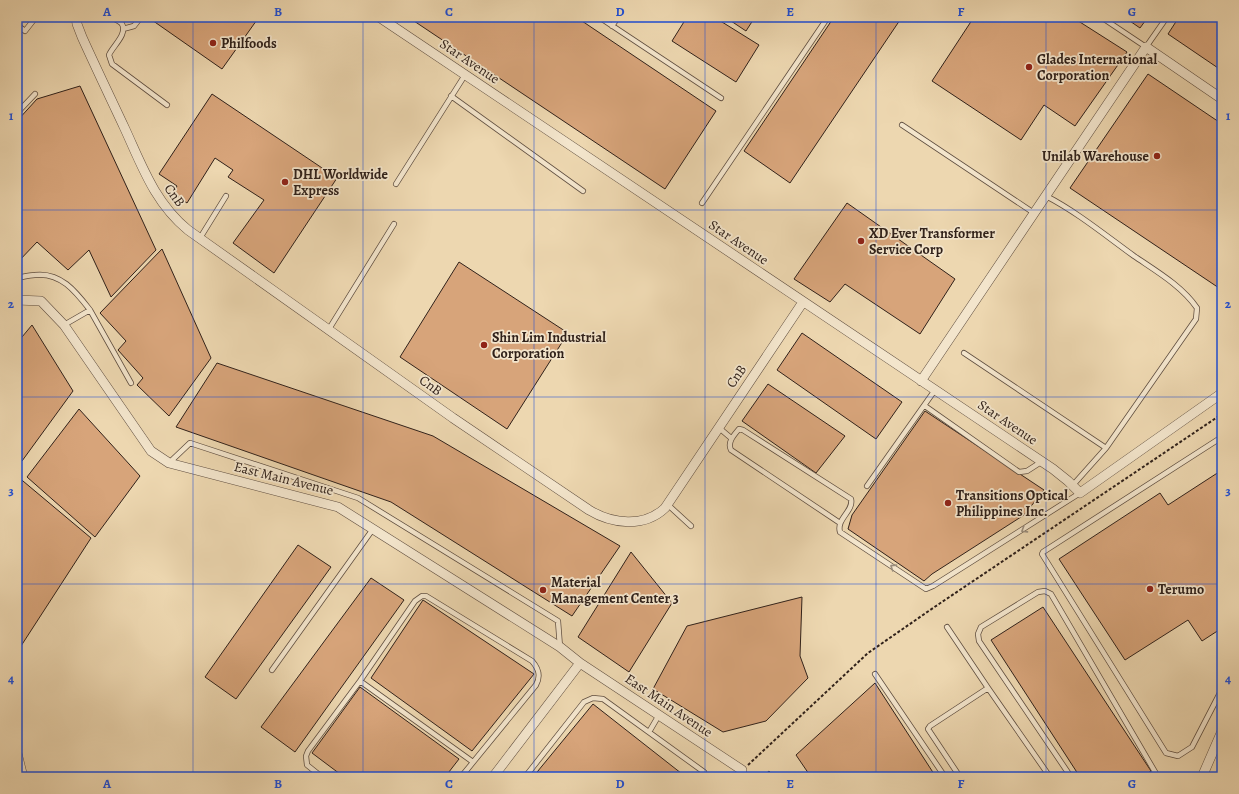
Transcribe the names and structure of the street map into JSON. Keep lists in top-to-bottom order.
{
  "streets": {
    "street": ["Star Avenue", "CnB", "East Main Avenue"]
  },
  "crossings": [
    ["Star Avenue", "CnB"]
  ],
  "places": [
    "Philfoods",
    "Glades International Corporation",
    "Unilab Warehouse",
    "DHL Worldwide Express",
    "XD Ever Transformer Service Corp",
    "Shin Lim Industrial Corporation",
    "Transitions Optical Philippines Inc.",
    "Terumo",
    "Material Management Center 3"
  ],
  "grid": {
    "columns": [
      "A",
      "B",
      "C",
      "D",
      "E",
      "F",
      "G"
    ],
    "rows": [
      "1",
      "2",
      "3",
      "4"
    ]
  }
}
